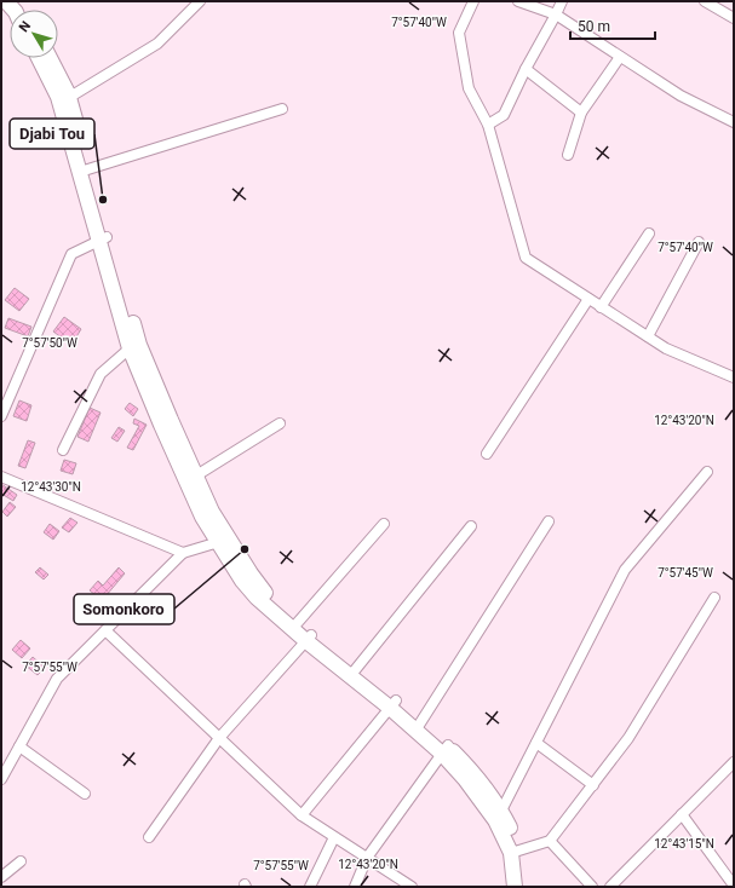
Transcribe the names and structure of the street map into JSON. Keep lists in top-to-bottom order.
{
  "places": ["Djabi Tou", "Somonkoro"],
  "scale_bar": "50 m",
  "north": "top left",
  "coordinates": [
    "7°57'40\"W",
    "7°57'50\"W",
    "12°43'20\"N",
    "12°43'30\"N",
    "7°57'45\"W",
    "7°57'55\"W",
    "12°43'15\"N"
  ]
}
